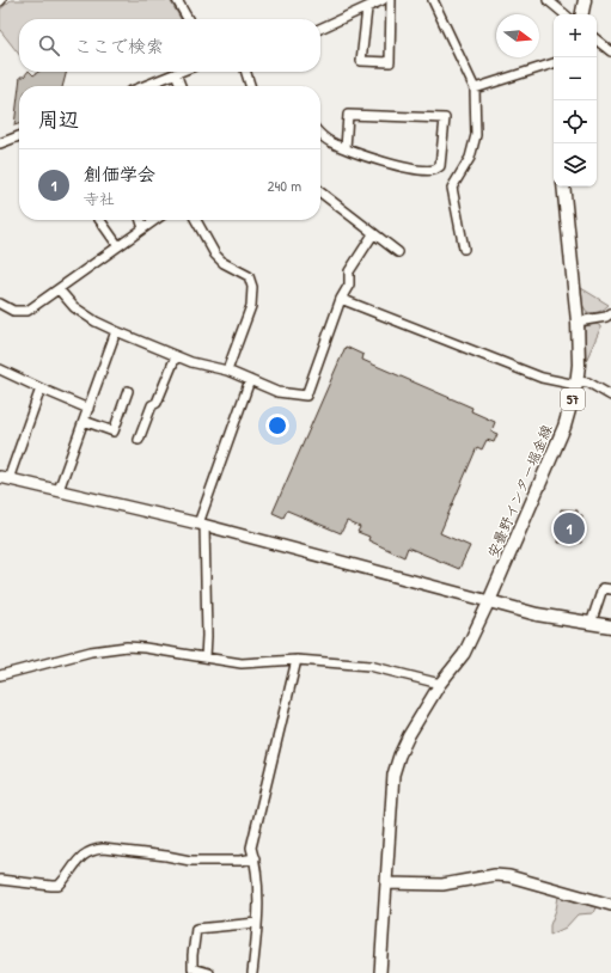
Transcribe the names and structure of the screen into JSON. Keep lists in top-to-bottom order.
{
  "streets": {
    "main road": ["57", "安曇野インター堀金線"]
  },
  "north": "right",
  "page": {
    "map_buttons": ["+", "−"],
    "search": "ここで検索",
    "heading": "周辺",
    "list": [
      {
        "mark": "1",
        "name": "創価学会",
        "note": "寺社",
        "value": "240 m"
      }
    ],
    "pins": "1"
  }
}
